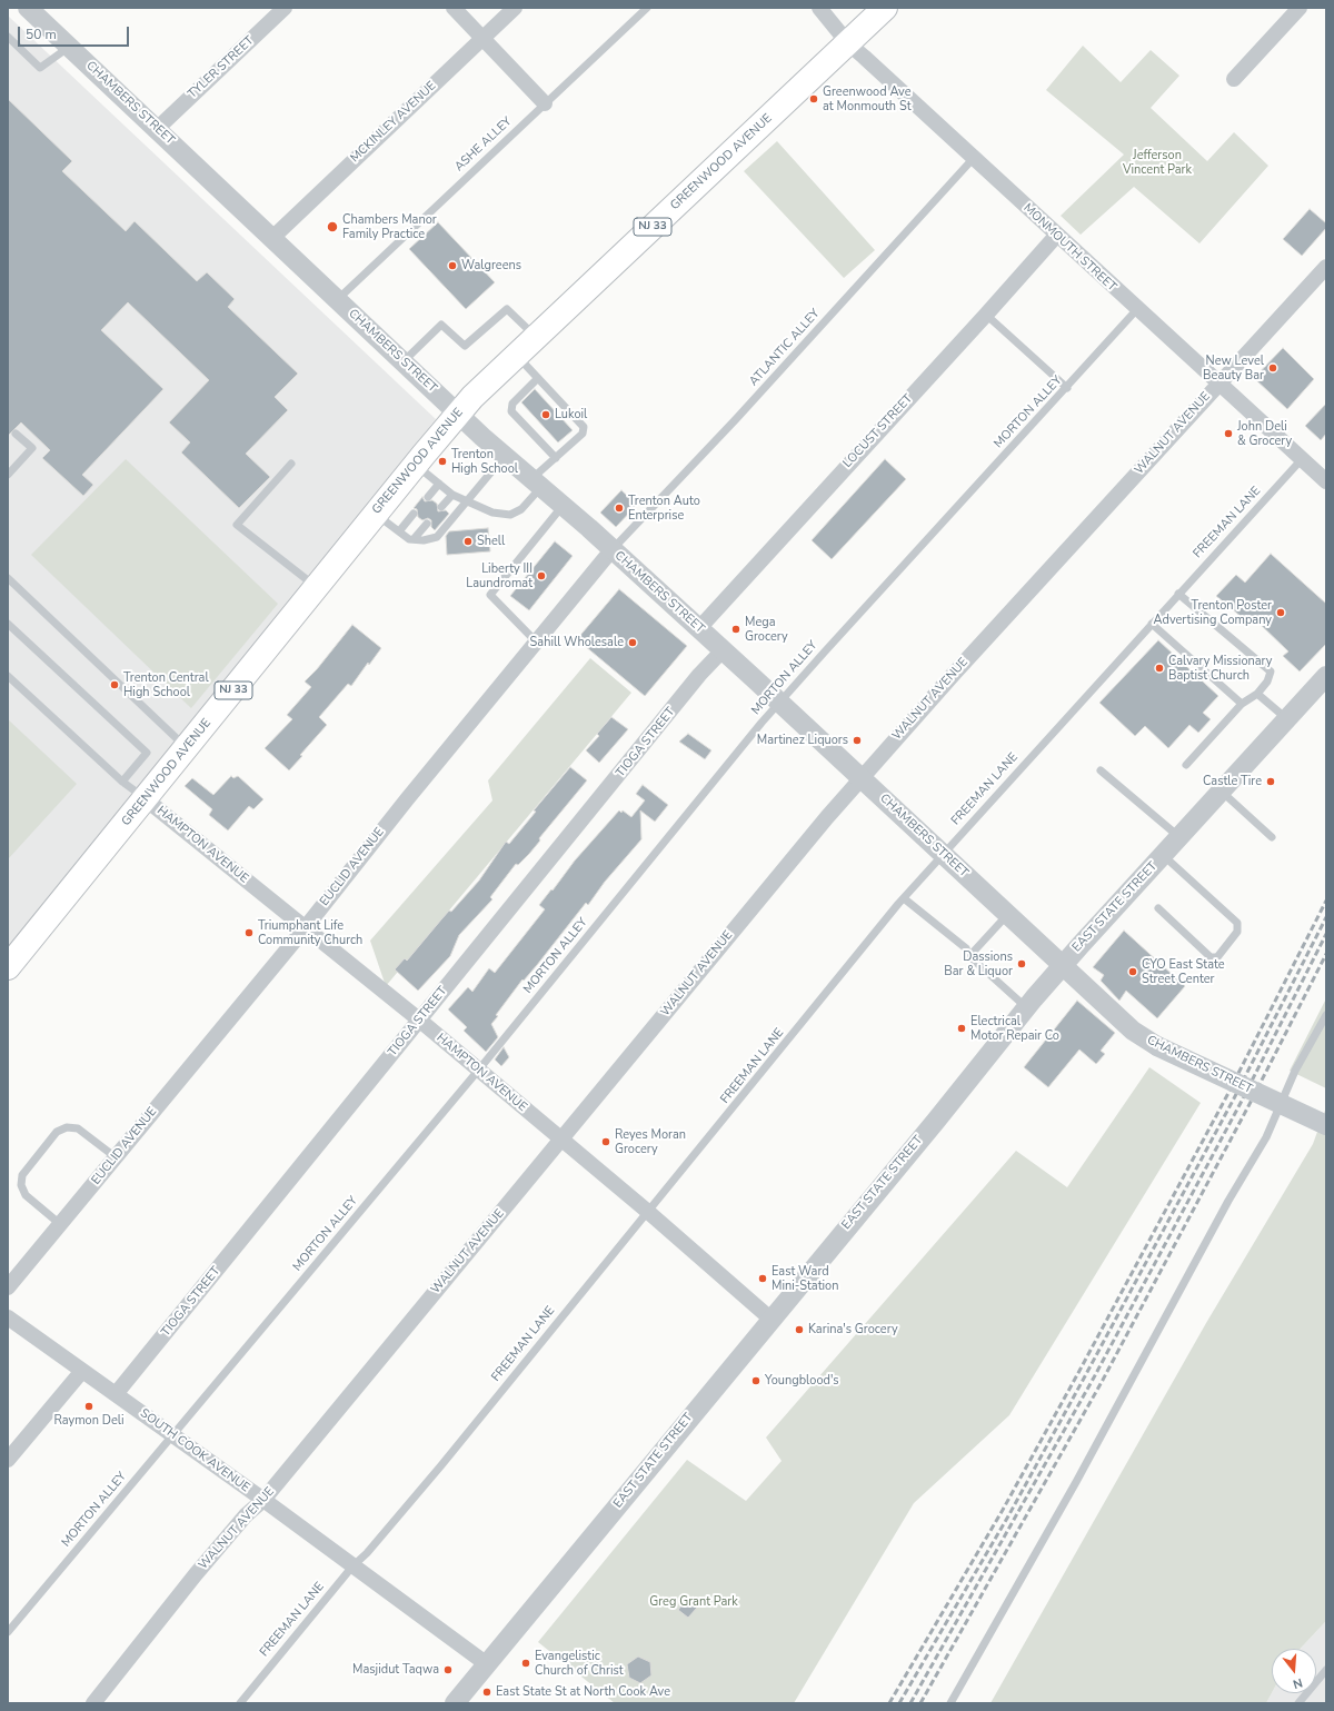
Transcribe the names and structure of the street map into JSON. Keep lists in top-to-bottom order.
{
  "streets": {
    "main road": ["GREENWOOD AVENUE", "NJ 33"],
    "street": [
      "TYLER STREET",
      "CHAMBERS STREET",
      "MCKINLEY AVENUE",
      "MONMOUTH STREET",
      "LOCUST STREET",
      "WALNUT AVENUE",
      "TIOGA STREET",
      "HAMPTON AVENUE",
      "EUCLID AVENUE",
      "EAST STATE STREET",
      "SOUTH COOK AVENUE"
    ],
    "lane": [
      "ASHE ALLEY",
      "ATLANTIC ALLEY",
      "MORTON ALLEY",
      "FREEMAN LANE"
    ]
  },
  "crossings": [
    ["TYLER STREET", "CHAMBERS STREET"],
    ["CHAMBERS STREET", "MCKINLEY AVENUE"],
    ["CHAMBERS STREET", "ASHE ALLEY"],
    ["CHAMBERS STREET", "GREENWOOD AVENUE"],
    ["CHAMBERS STREET", "ATLANTIC ALLEY"],
    ["CHAMBERS STREET", "MORTON ALLEY"],
    ["CHAMBERS STREET", "LOCUST STREET"],
    ["CHAMBERS STREET", "WALNUT AVENUE"],
    ["CHAMBERS STREET", "FREEMAN LANE"],
    ["CHAMBERS STREET", "TIOGA STREET"],
    ["CHAMBERS STREET", "EUCLID AVENUE"],
    ["CHAMBERS STREET", "EAST STATE STREET"],
    ["GREENWOOD AVENUE", "MONMOUTH STREET"],
    ["GREENWOOD AVENUE", "HAMPTON AVENUE"],
    ["MONMOUTH STREET", "ATLANTIC ALLEY"],
    ["MONMOUTH STREET", "MORTON ALLEY"],
    ["MONMOUTH STREET", "LOCUST STREET"],
    ["MONMOUTH STREET", "WALNUT AVENUE"],
    ["MONMOUTH STREET", "FREEMAN LANE"],
    ["ATLANTIC ALLEY", "EUCLID AVENUE"],
    ["MORTON ALLEY", "HAMPTON AVENUE"],
    ["MORTON ALLEY", "SOUTH COOK AVENUE"],
    ["WALNUT AVENUE", "HAMPTON AVENUE"],
    ["WALNUT AVENUE", "SOUTH COOK AVENUE"],
    ["FREEMAN LANE", "HAMPTON AVENUE"],
    ["FREEMAN LANE", "SOUTH COOK AVENUE"],
    ["TIOGA STREET", "HAMPTON AVENUE"],
    ["TIOGA STREET", "SOUTH COOK AVENUE"],
    ["HAMPTON AVENUE", "EUCLID AVENUE"],
    ["HAMPTON AVENUE", "EAST STATE STREET"],
    ["EAST STATE STREET", "SOUTH COOK AVENUE"]
  ],
  "parks": ["Jefferson Vincent Park", "Greg Grant Park"],
  "places": [
    "Greenwood Ave at Monmouth St",
    "Chambers Manor Family Practice",
    "Walgreens",
    "New Level Beauty Bar",
    "Lukoil",
    "John Deli & Grocery",
    "Trenton High School",
    "Trenton Auto Enterprise",
    "Shell",
    "Liberty III Laundromat",
    "Trenton Poster Advertising Company",
    "Mega Grocery",
    "Sahill Wholesale",
    "Calvary Missionary Baptist Church",
    "Trenton Central High School",
    "Martinez Liquors",
    "Castle Tire",
    "Triumphant Life Community Church",
    "Dassions Bar & Liquor",
    "CYO East State Street Center",
    "Electrical Motor Repair Co",
    "Reyes Moran Grocery",
    "East Ward Mini-Station",
    "Karina's Grocery",
    "Youngblood's",
    "Raymon Deli",
    "Evangelistic Church of Christ",
    "Masjidut Taqwa",
    "East State St at North Cook Ave"
  ],
  "scale_bar": "50 m",
  "north": "bottom"
}
